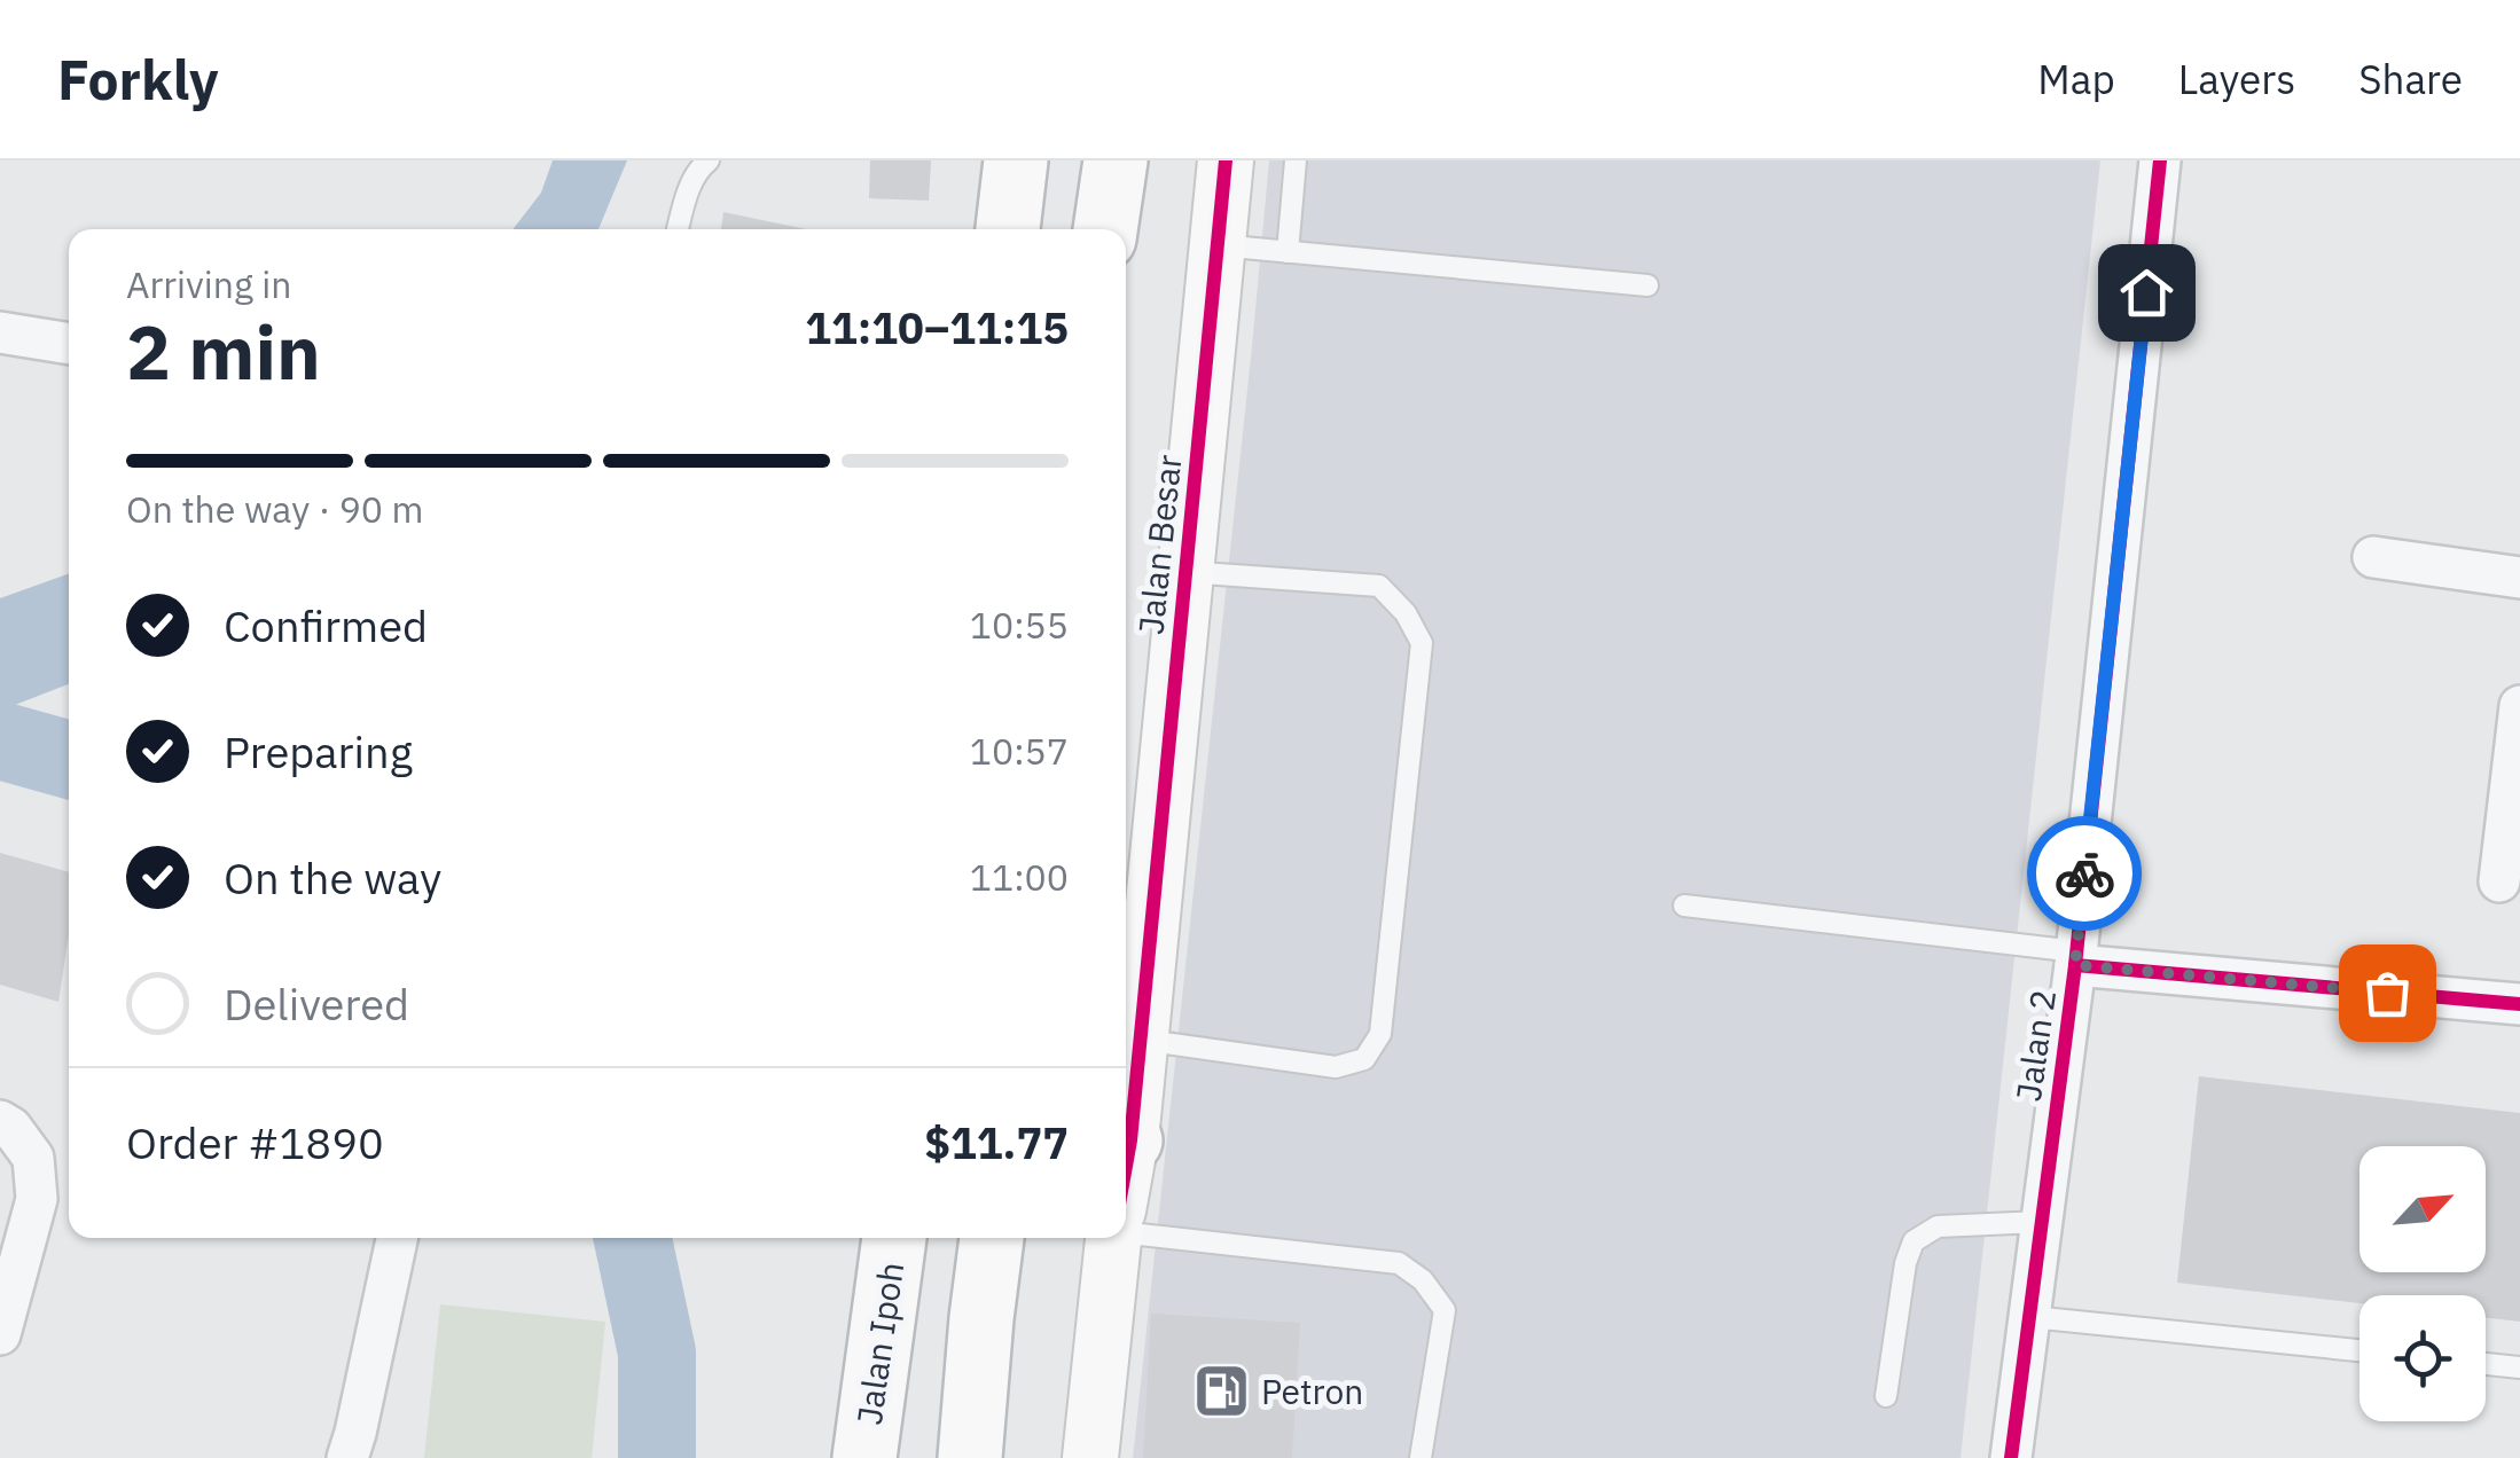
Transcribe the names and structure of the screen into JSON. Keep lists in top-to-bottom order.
{
  "streets": {
    "highway": ["Jalan Ipoh"],
    "street": ["Jalan Besar", "Jalan 2"]
  },
  "places": {
    "fuel station": ["Petron"]
  },
  "north": "top right",
  "page": {
    "header": "Forkly",
    "nav": ["Map", "Layers", "Share"],
    "heading": ["2 min", "Arriving in", "11:10–11:15"],
    "panel": ["Order #1890", "$11.77"],
    "bar": "On the way · 90 m",
    "list": [
      ["Confirmed", "10:55"],
      ["Preparing", "10:57"],
      ["On the way", "11:00"],
      "Delivered"
    ]
  }
}
